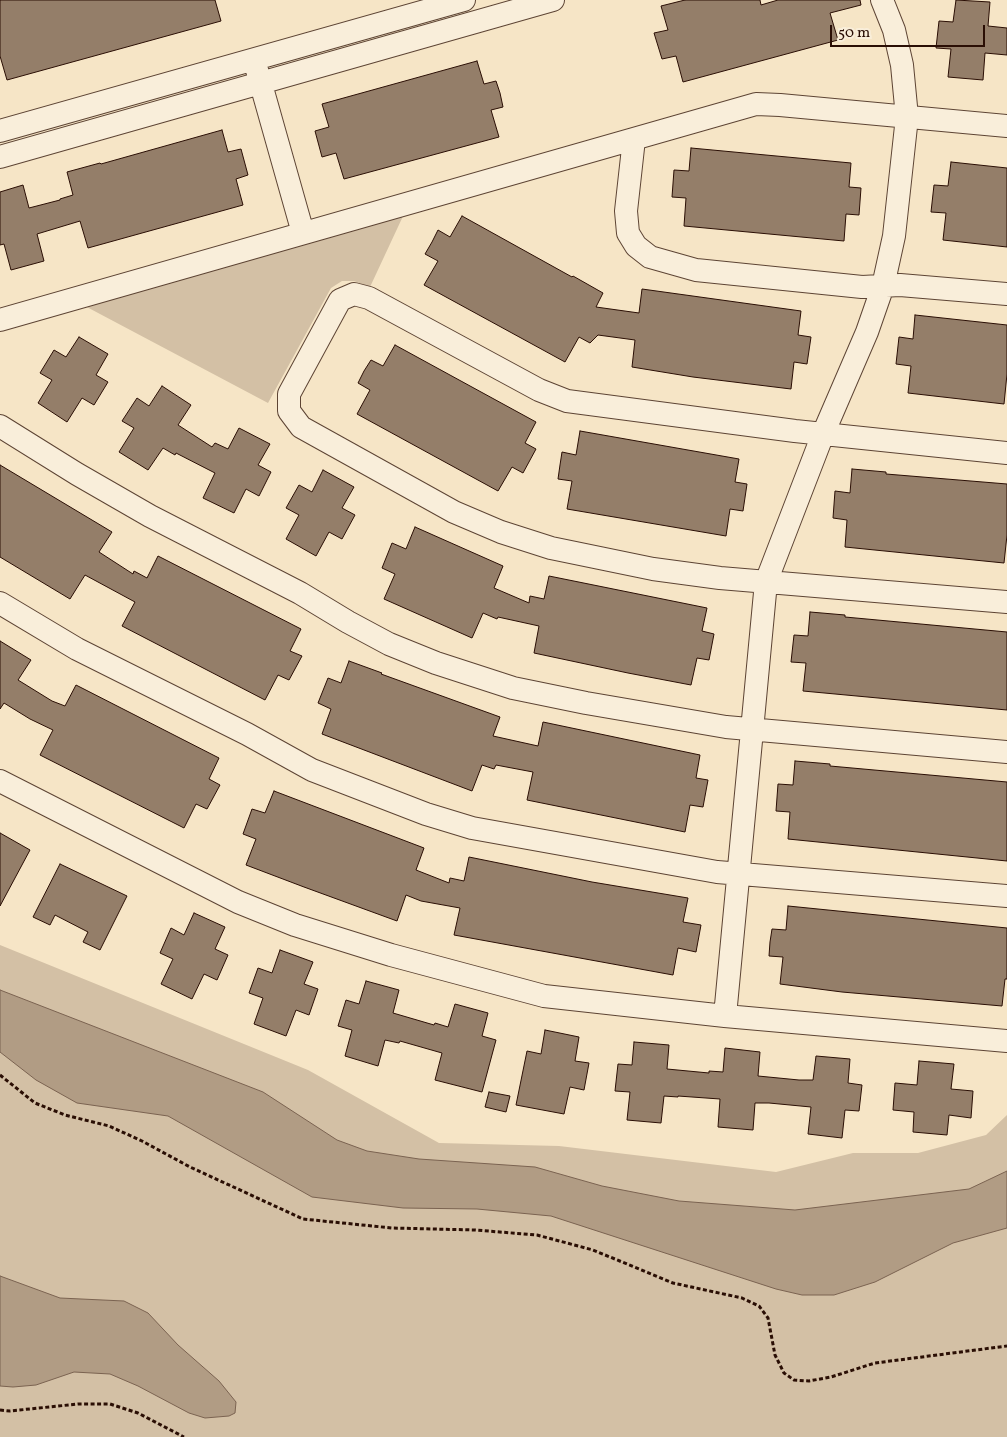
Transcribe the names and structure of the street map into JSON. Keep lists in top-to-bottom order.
{
  "scale_bar": "50 m"
}
